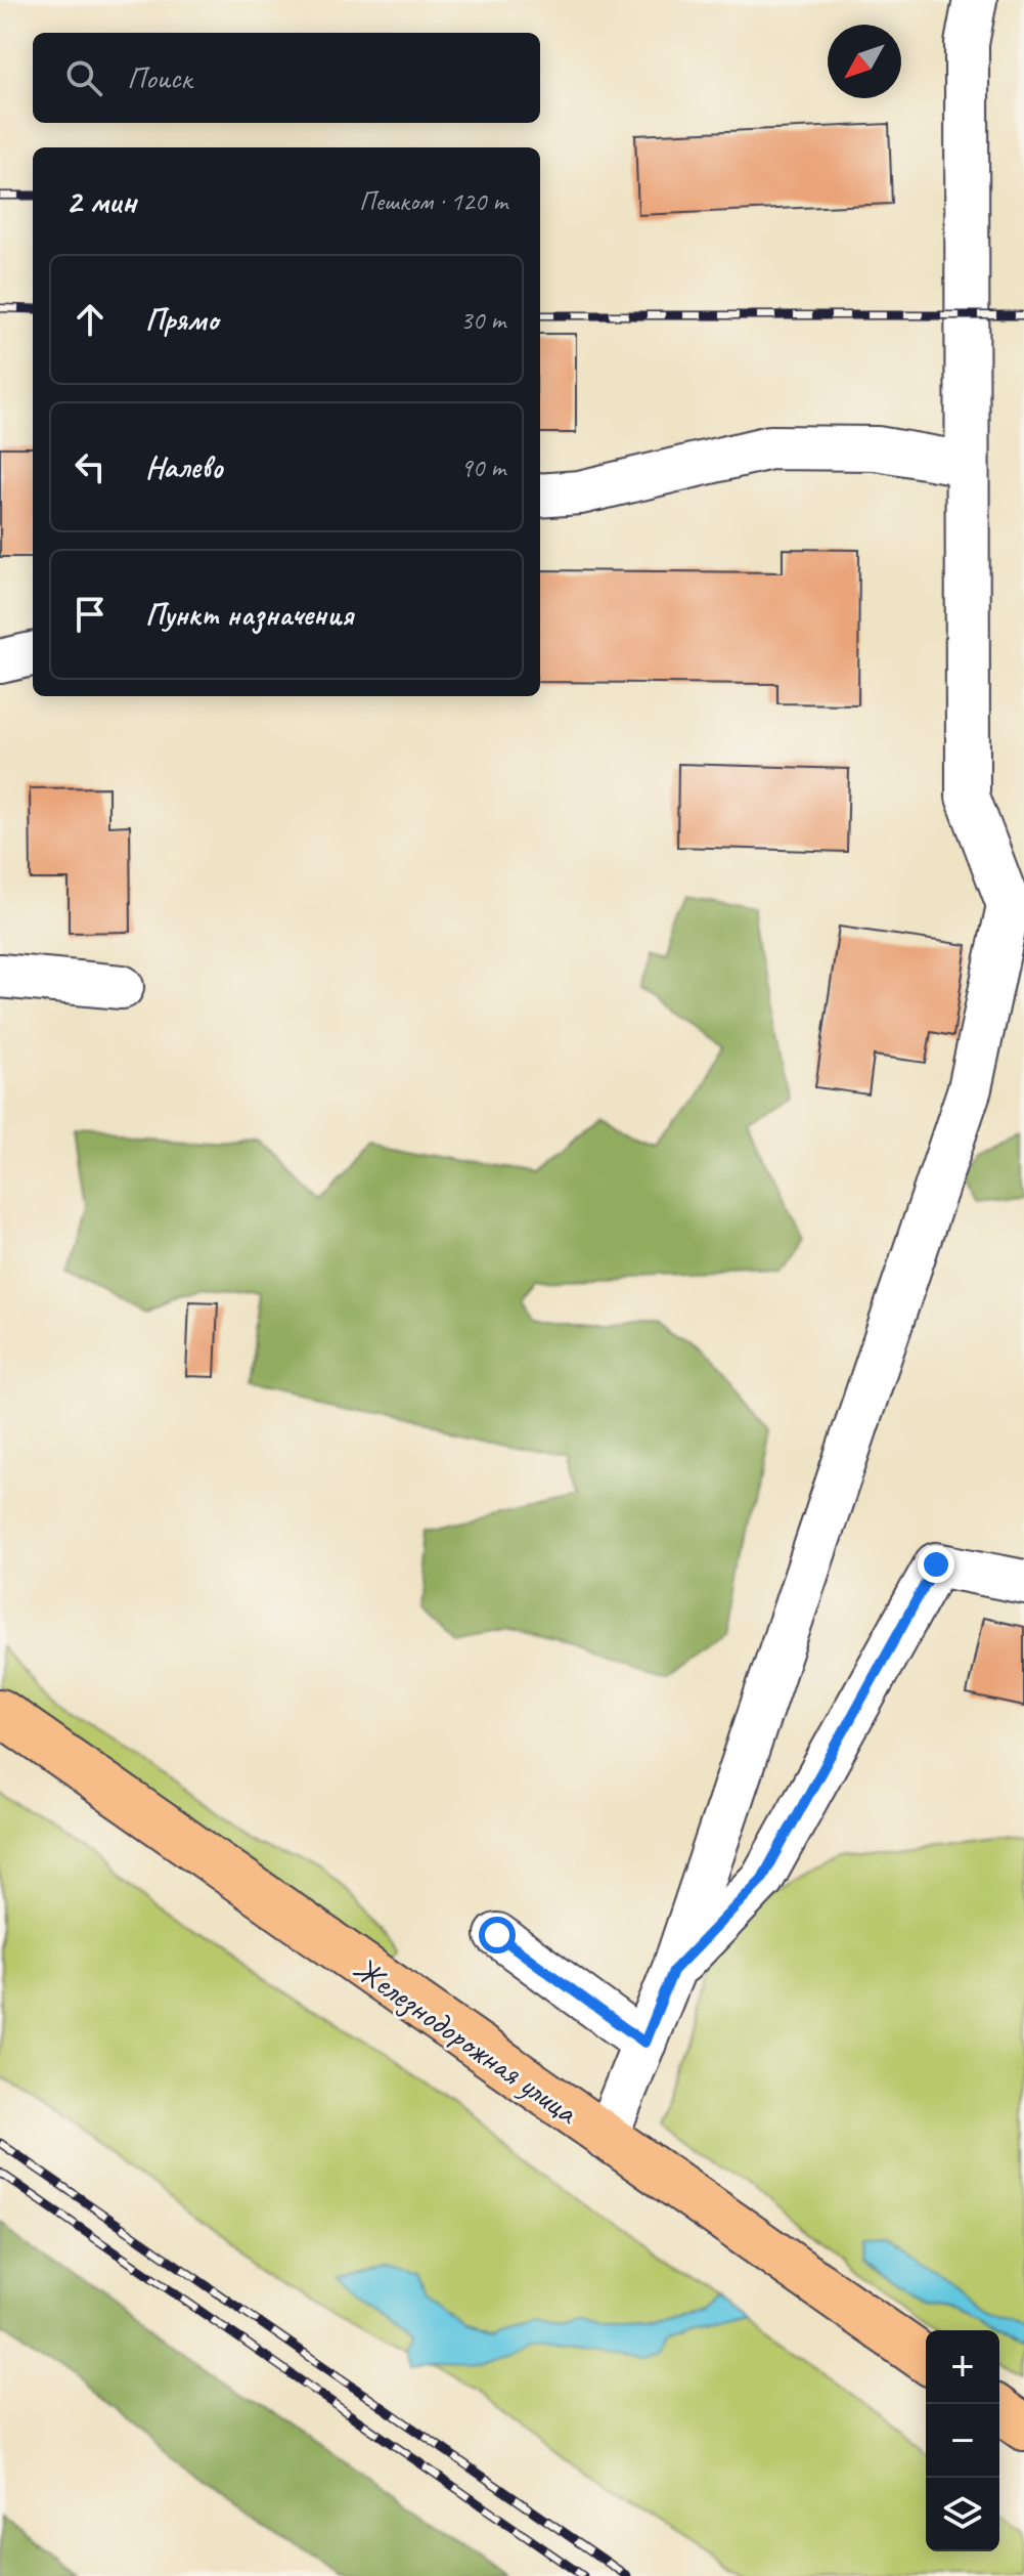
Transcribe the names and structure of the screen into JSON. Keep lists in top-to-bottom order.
{
  "streets": {
    "main road": ["Железнодорожная улица"]
  },
  "north": "bottom left",
  "page": {
    "search": "Поиск",
    "heading": ["2 мин", "Пешком · 120 m"],
    "list": [
      ["Прямо", "30 m"],
      ["Налево", "90 m"],
      "Пункт назначения"
    ],
    "map_buttons": ["+", "−"]
  }
}
